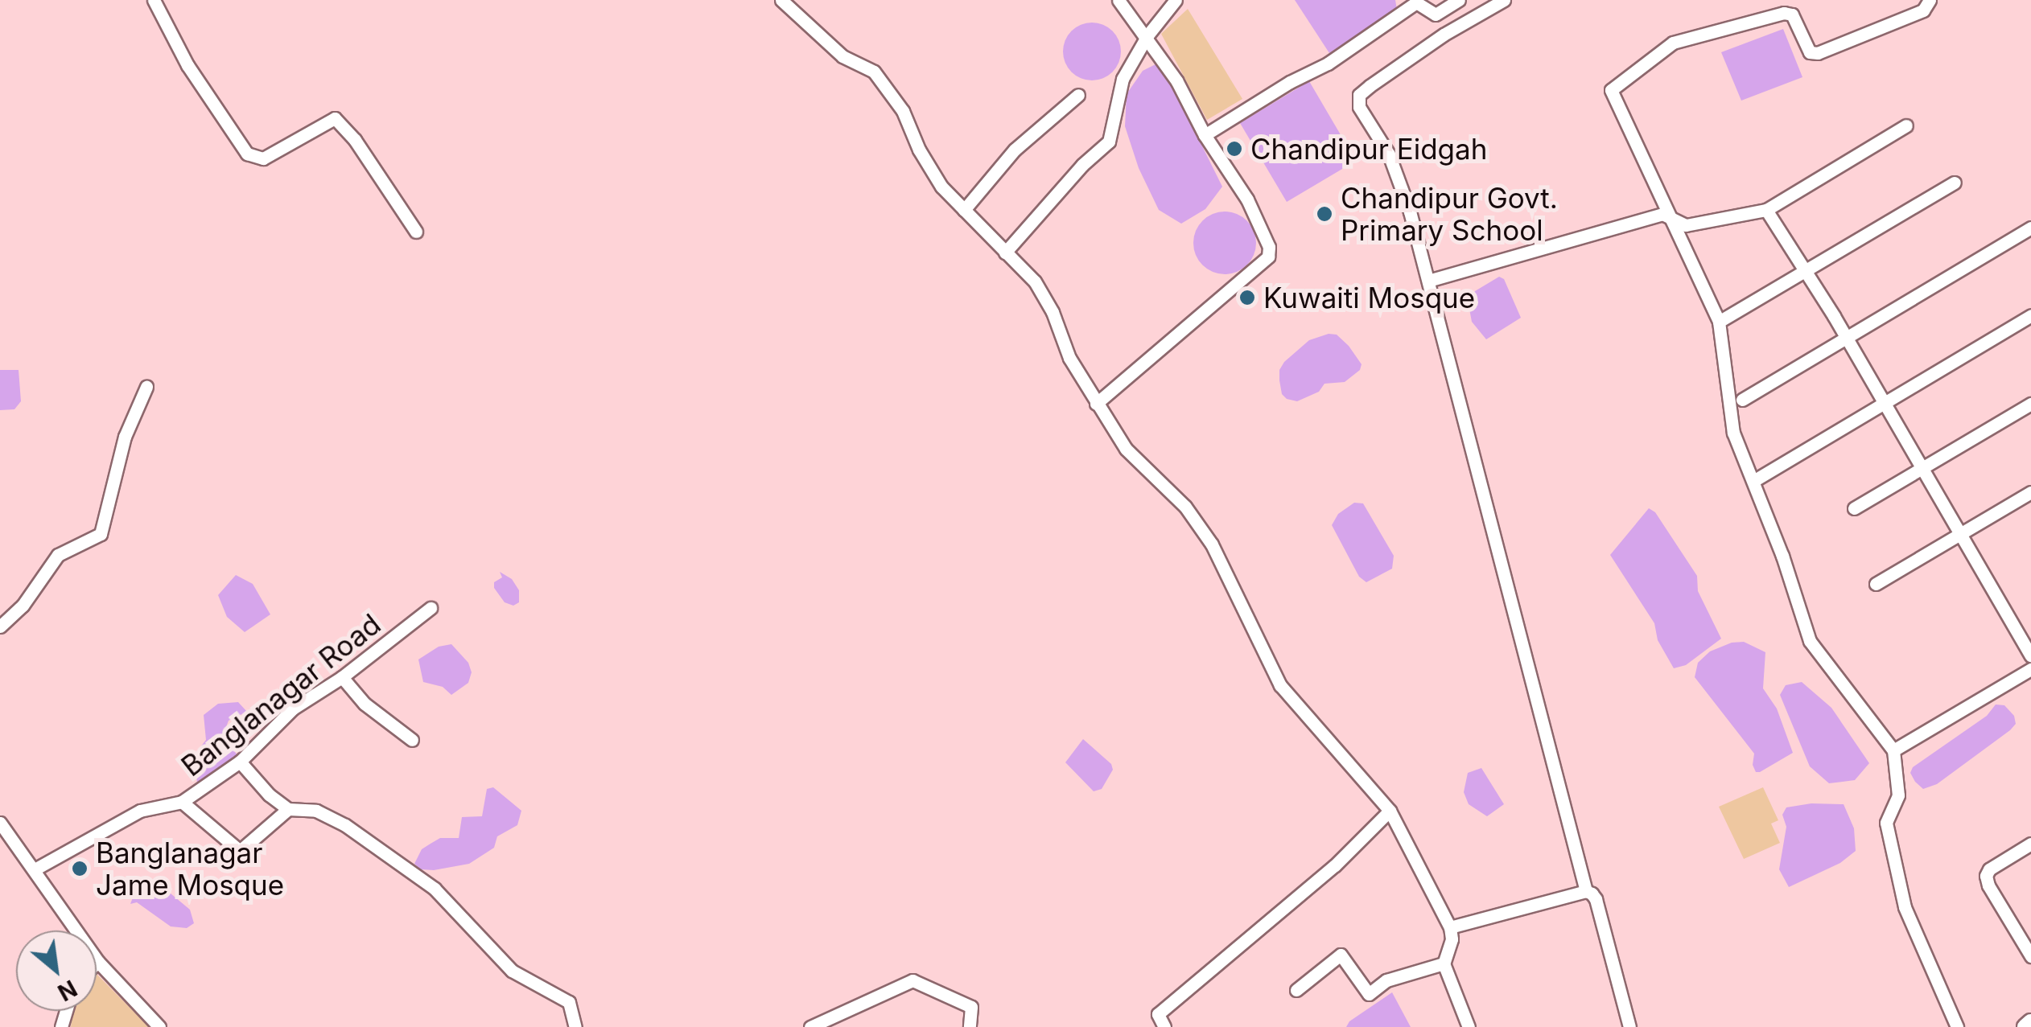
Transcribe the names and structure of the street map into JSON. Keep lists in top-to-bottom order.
{
  "streets": {
    "street": ["Banglanagar Road"]
  },
  "places": [
    "Chandipur Eidgah",
    "Chandipur Govt. Primary School",
    "Kuwaiti Mosque",
    "Banglanagar Jame Mosque"
  ],
  "north": "bottom right"
}
